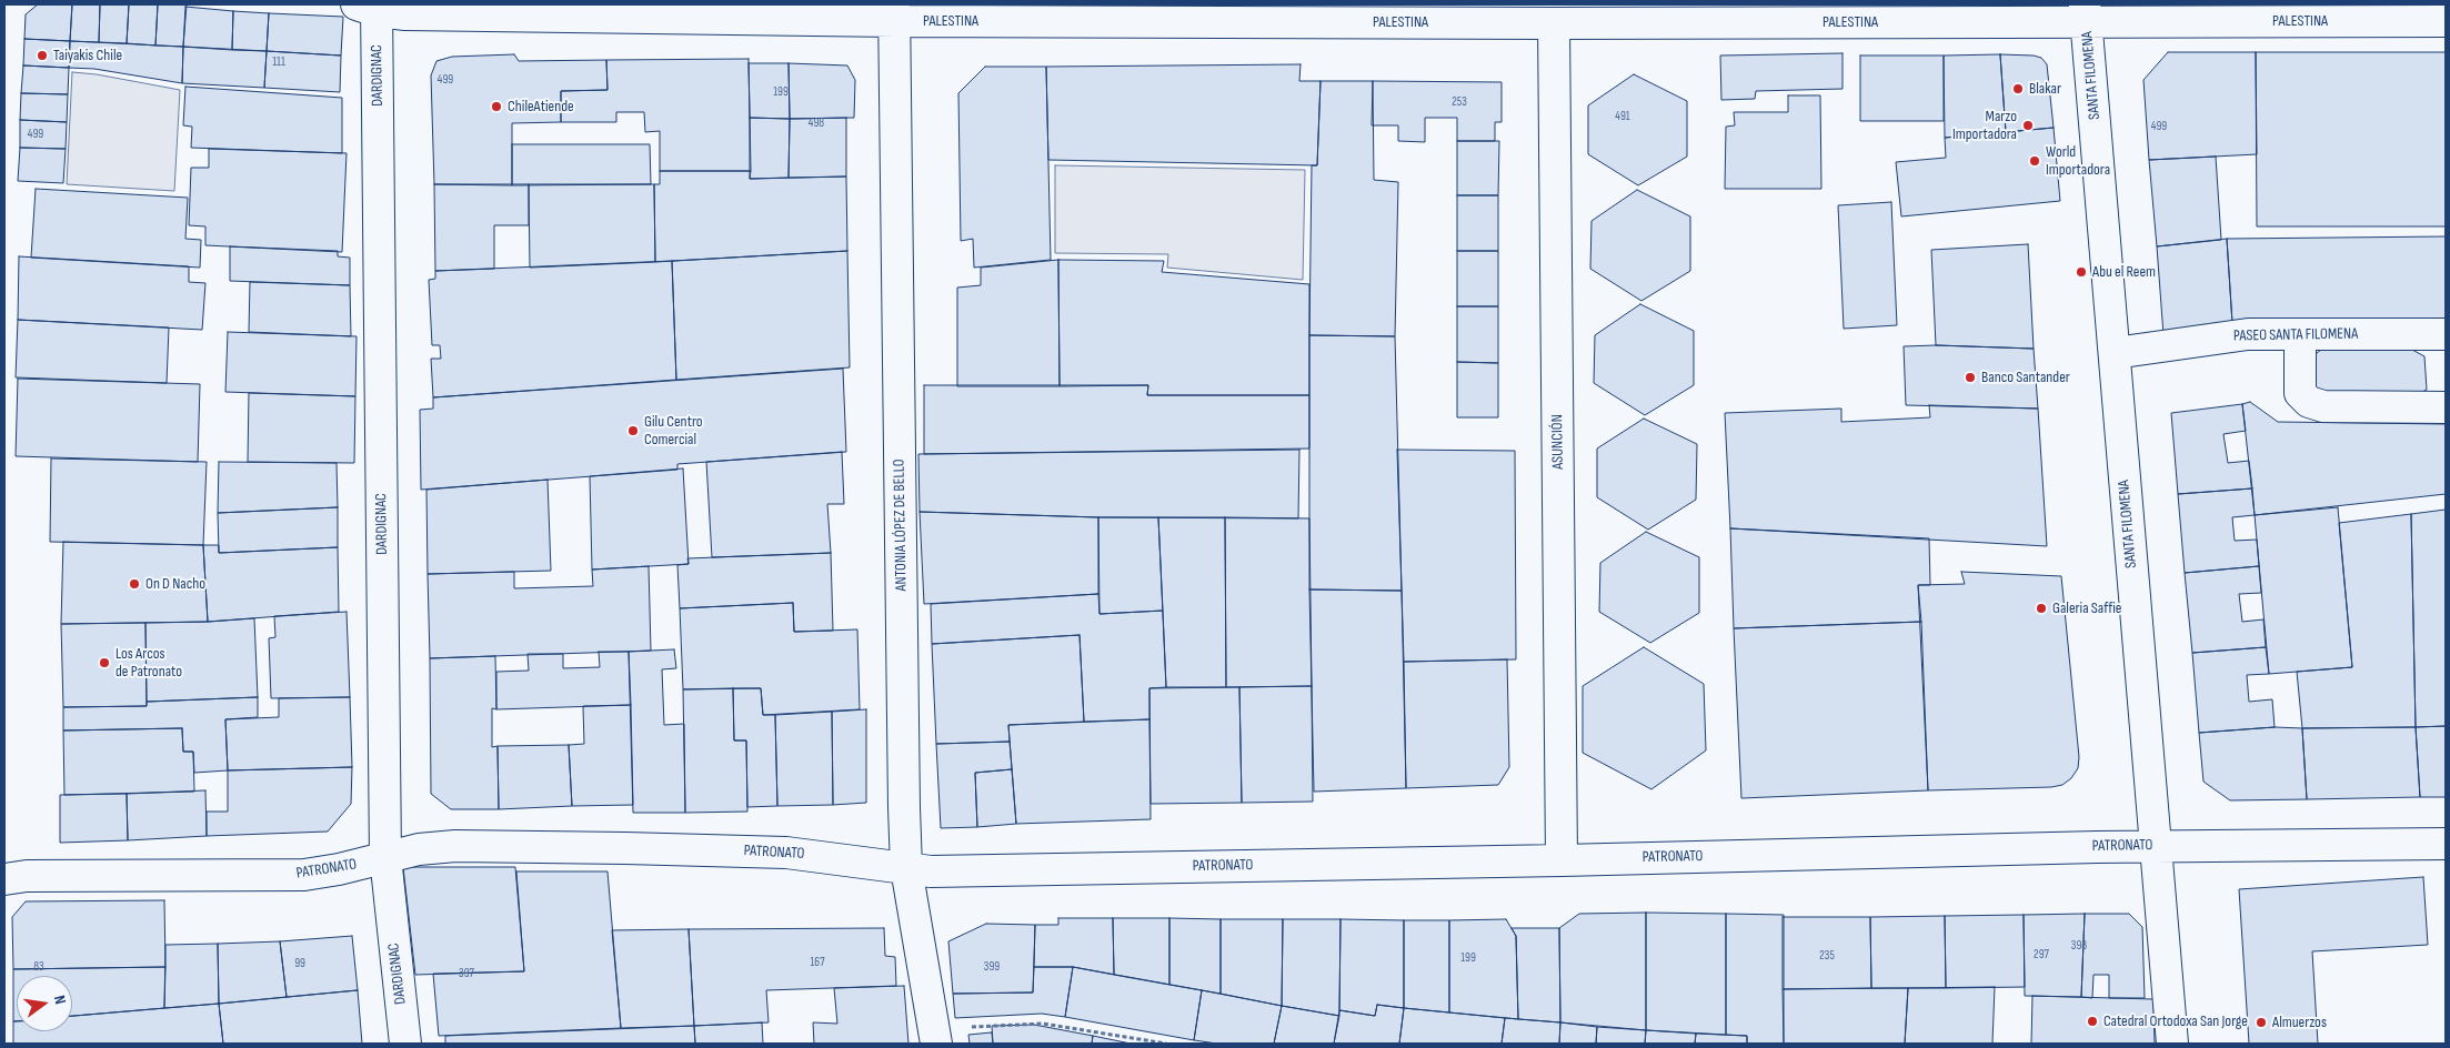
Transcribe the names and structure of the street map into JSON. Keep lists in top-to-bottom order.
{
  "streets": {
    "street": [
      "PALESTINA",
      "DARDIGNAC",
      "SANTA FILOMENA",
      "PASEO SANTA FILOMENA",
      "ASUNCIÓN",
      "ANTONIA LÓPEZ DE BELLO",
      "PATRONATO"
    ]
  },
  "crossings": [
    ["PALESTINA", "DARDIGNAC"],
    ["PALESTINA", "SANTA FILOMENA"],
    ["PALESTINA", "ASUNCIÓN"],
    ["PALESTINA", "ANTONIA LÓPEZ DE BELLO"],
    ["DARDIGNAC", "PATRONATO"],
    ["SANTA FILOMENA", "PASEO SANTA FILOMENA"],
    ["SANTA FILOMENA", "PATRONATO"],
    ["ASUNCIÓN", "PATRONATO"],
    ["ANTONIA LÓPEZ DE BELLO", "PATRONATO"]
  ],
  "places": [
    "Taiyakis Chile",
    "Blakar",
    "ChileAtiende",
    "Marzo Importadora",
    "World Importadora",
    "Abu el Reem",
    "Banco Santander",
    "Gilu Centro Comercial",
    "On D Nacho",
    "Galeria Saffie",
    "Los Arcos de Patronato",
    "Catedral Ortodoxa San Jorge",
    "Almuerzos"
  ],
  "house_numbers": [
    "111",
    "499",
    "199",
    "253",
    "491",
    "498",
    "499",
    "499",
    "398",
    "297",
    "235",
    "199",
    "167",
    "99",
    "83",
    "399",
    "397"
  ],
  "north": "right"
}
